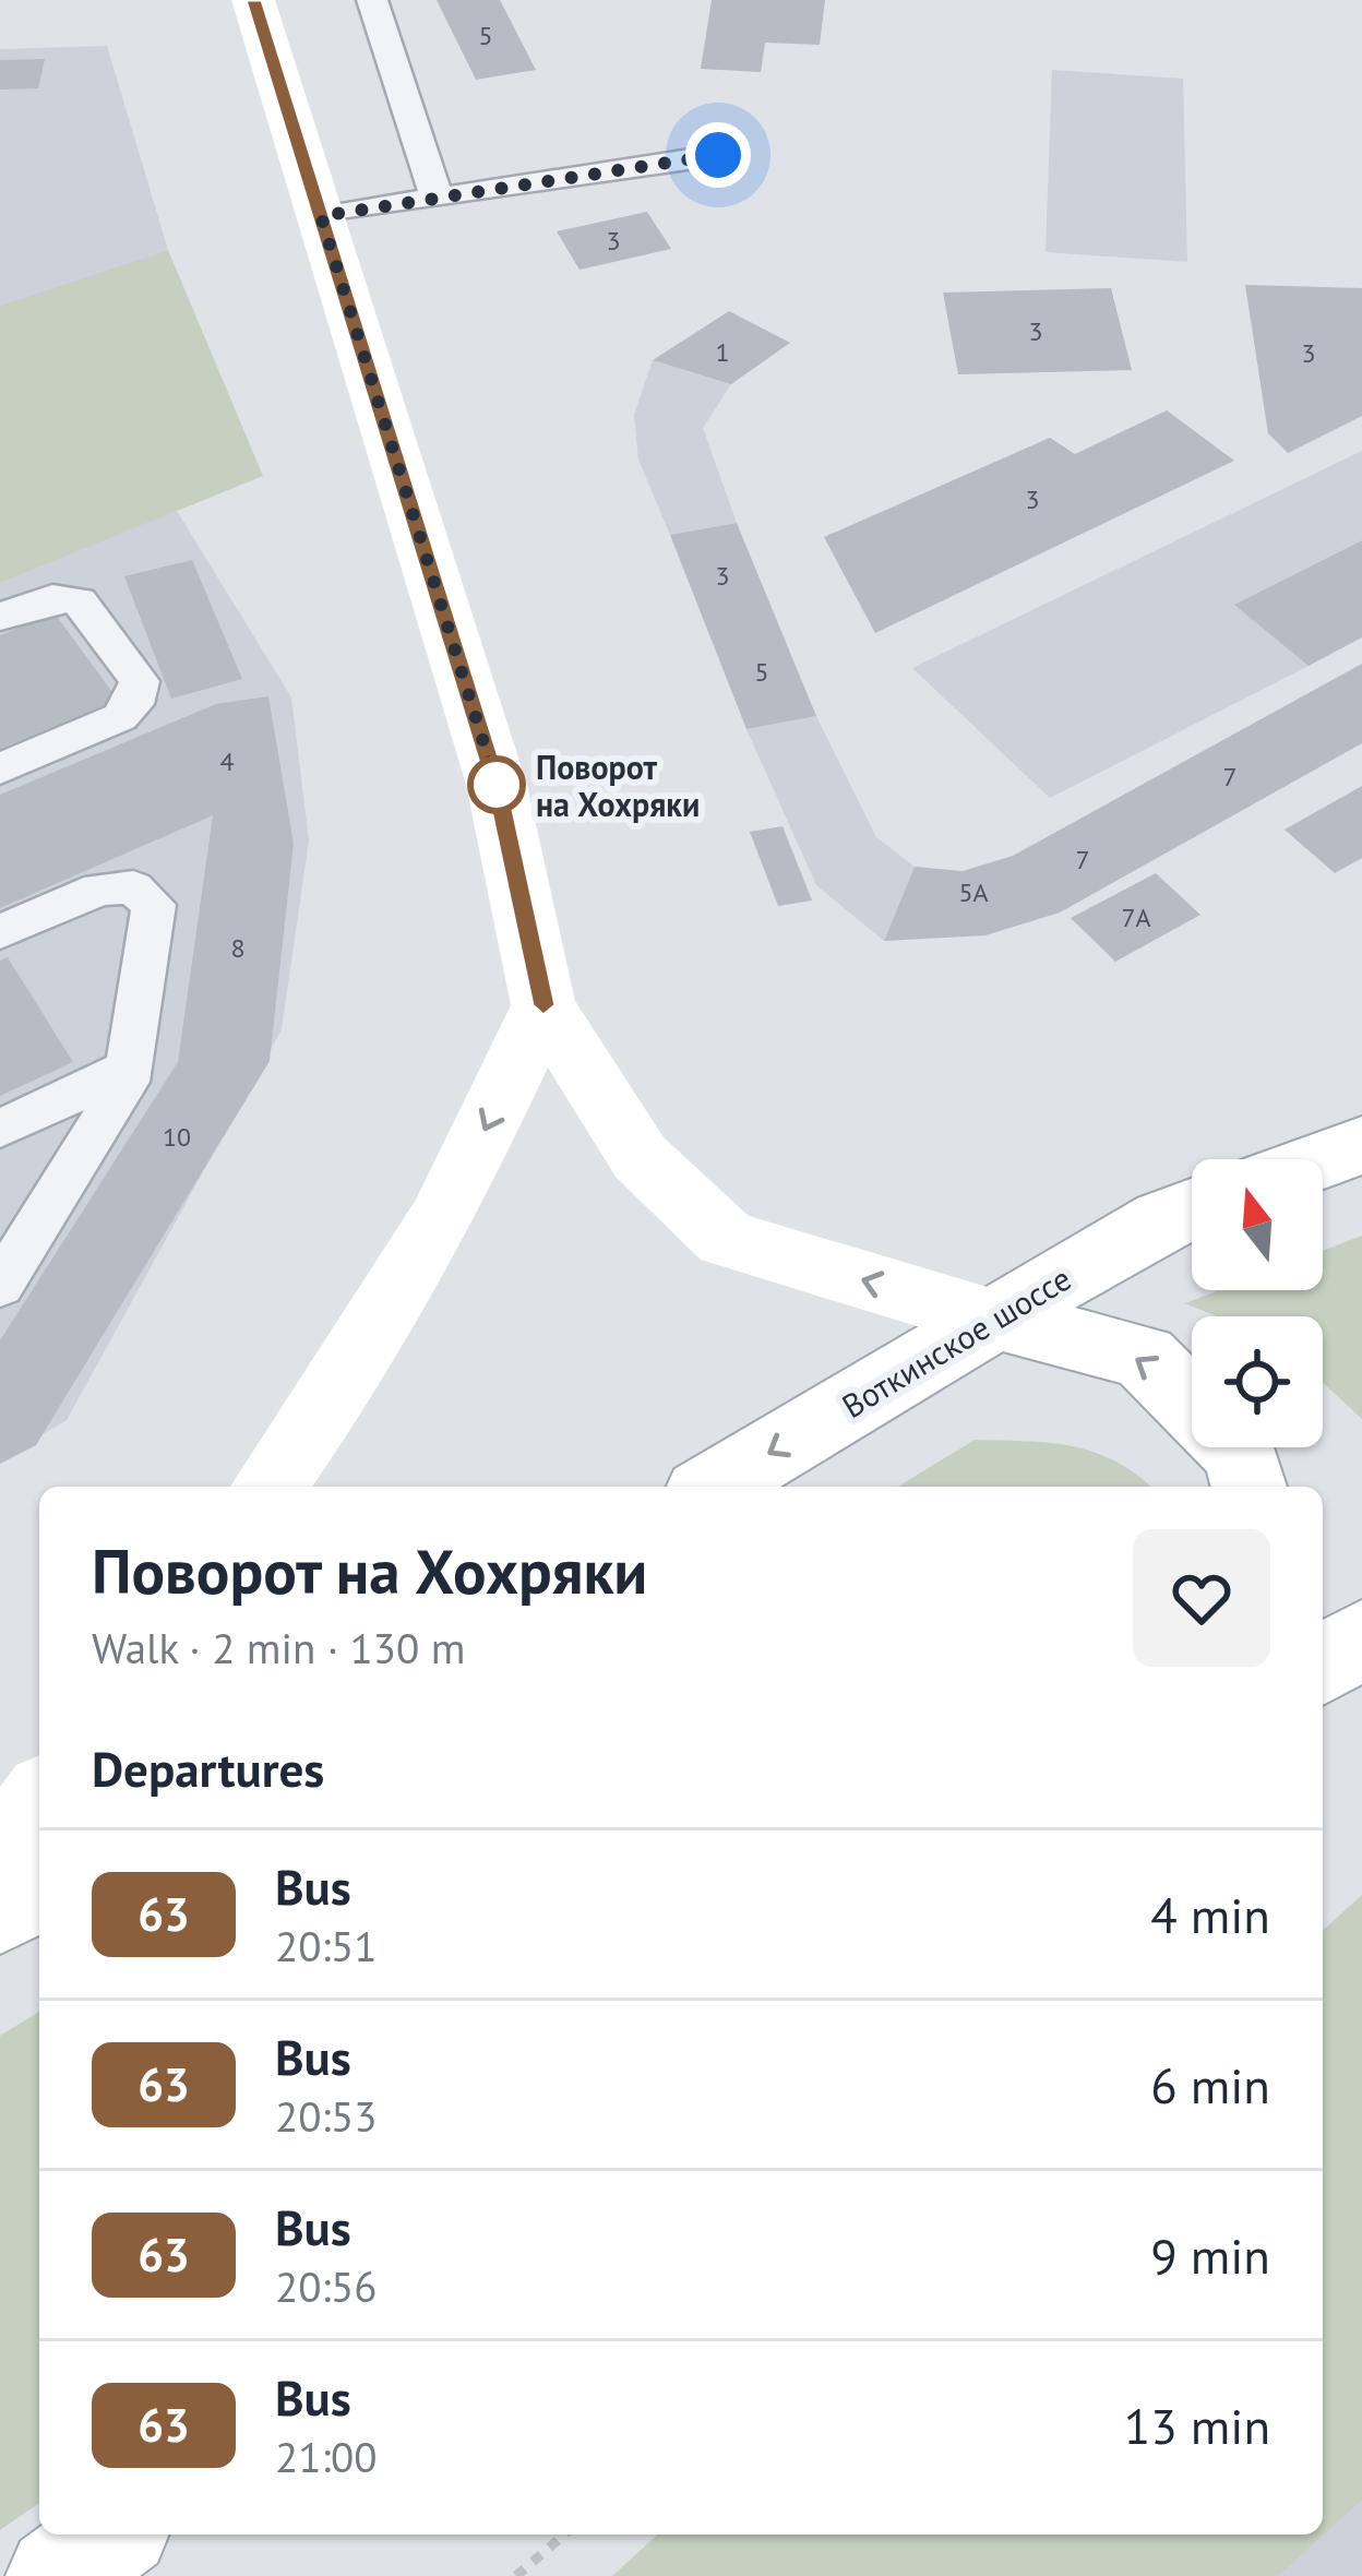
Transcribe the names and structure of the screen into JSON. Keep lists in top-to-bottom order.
{
  "streets": {
    "street": ["Воткинское шоссе"]
  },
  "one_way": ["Воткинское шоссе"],
  "places": ["Поворот на Хохряки"],
  "lines": ["bus line 63"],
  "house_numbers": [
    "5",
    "3",
    "3",
    "1",
    "3",
    "3",
    "3",
    "5",
    "4",
    "7",
    "7",
    "5А",
    "7А",
    "8",
    "10"
  ],
  "north": "top",
  "page": {
    "heading": [
      ["Поворот на Хохряки", "Walk · 2 min · 130 m"],
      "Departures"
    ],
    "list": [
      {
        "mark": "63",
        "name": "Bus",
        "note": "20:51",
        "value": "4 min"
      },
      {
        "mark": "63",
        "name": "Bus",
        "note": "20:53",
        "value": "6 min"
      },
      {
        "mark": "63",
        "name": "Bus",
        "note": "20:56",
        "value": "9 min"
      },
      {
        "mark": "63",
        "name": "Bus",
        "note": "21:00",
        "value": "13 min"
      }
    ]
  }
}
